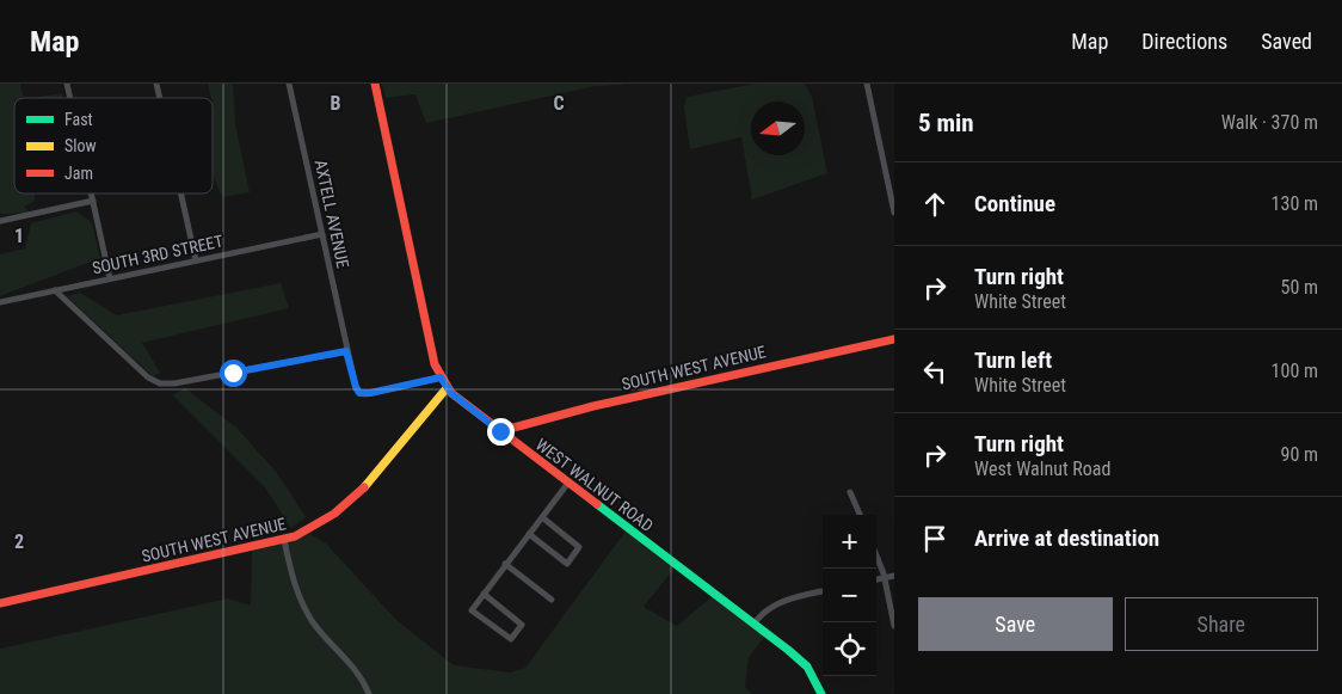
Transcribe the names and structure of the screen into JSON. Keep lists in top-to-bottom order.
{
  "streets": {
    "street": [
      "AXTELL AVENUE",
      "SOUTH 3RD STREET",
      "SOUTH WEST AVENUE",
      "WEST WALNUT ROAD"
    ]
  },
  "crossings": [
    ["AXTELL AVENUE", "SOUTH 3RD STREET"],
    ["AXTELL AVENUE", "WEST WALNUT ROAD"],
    ["SOUTH WEST AVENUE", "WEST WALNUT ROAD"]
  ],
  "legend": ["Fast", "Slow", "Jam"],
  "north": "left",
  "page": {
    "header": "Map",
    "nav": ["Map", "Directions", "Saved"],
    "heading": ["5 min", "Walk · 370 m"],
    "list": [
      ["Continue", "130 m"],
      ["Turn right", "White Street", "50 m"],
      ["Turn left", "White Street", "100 m"],
      ["Turn right", "West Walnut Road", "90 m"],
      "Arrive at destination"
    ],
    "map_buttons": ["+", "−"],
    "buttons": ["Save", "Share"]
  },
  "grid": {
    "columns": ["B", "C"],
    "rows": ["1", "2"]
  }
}
